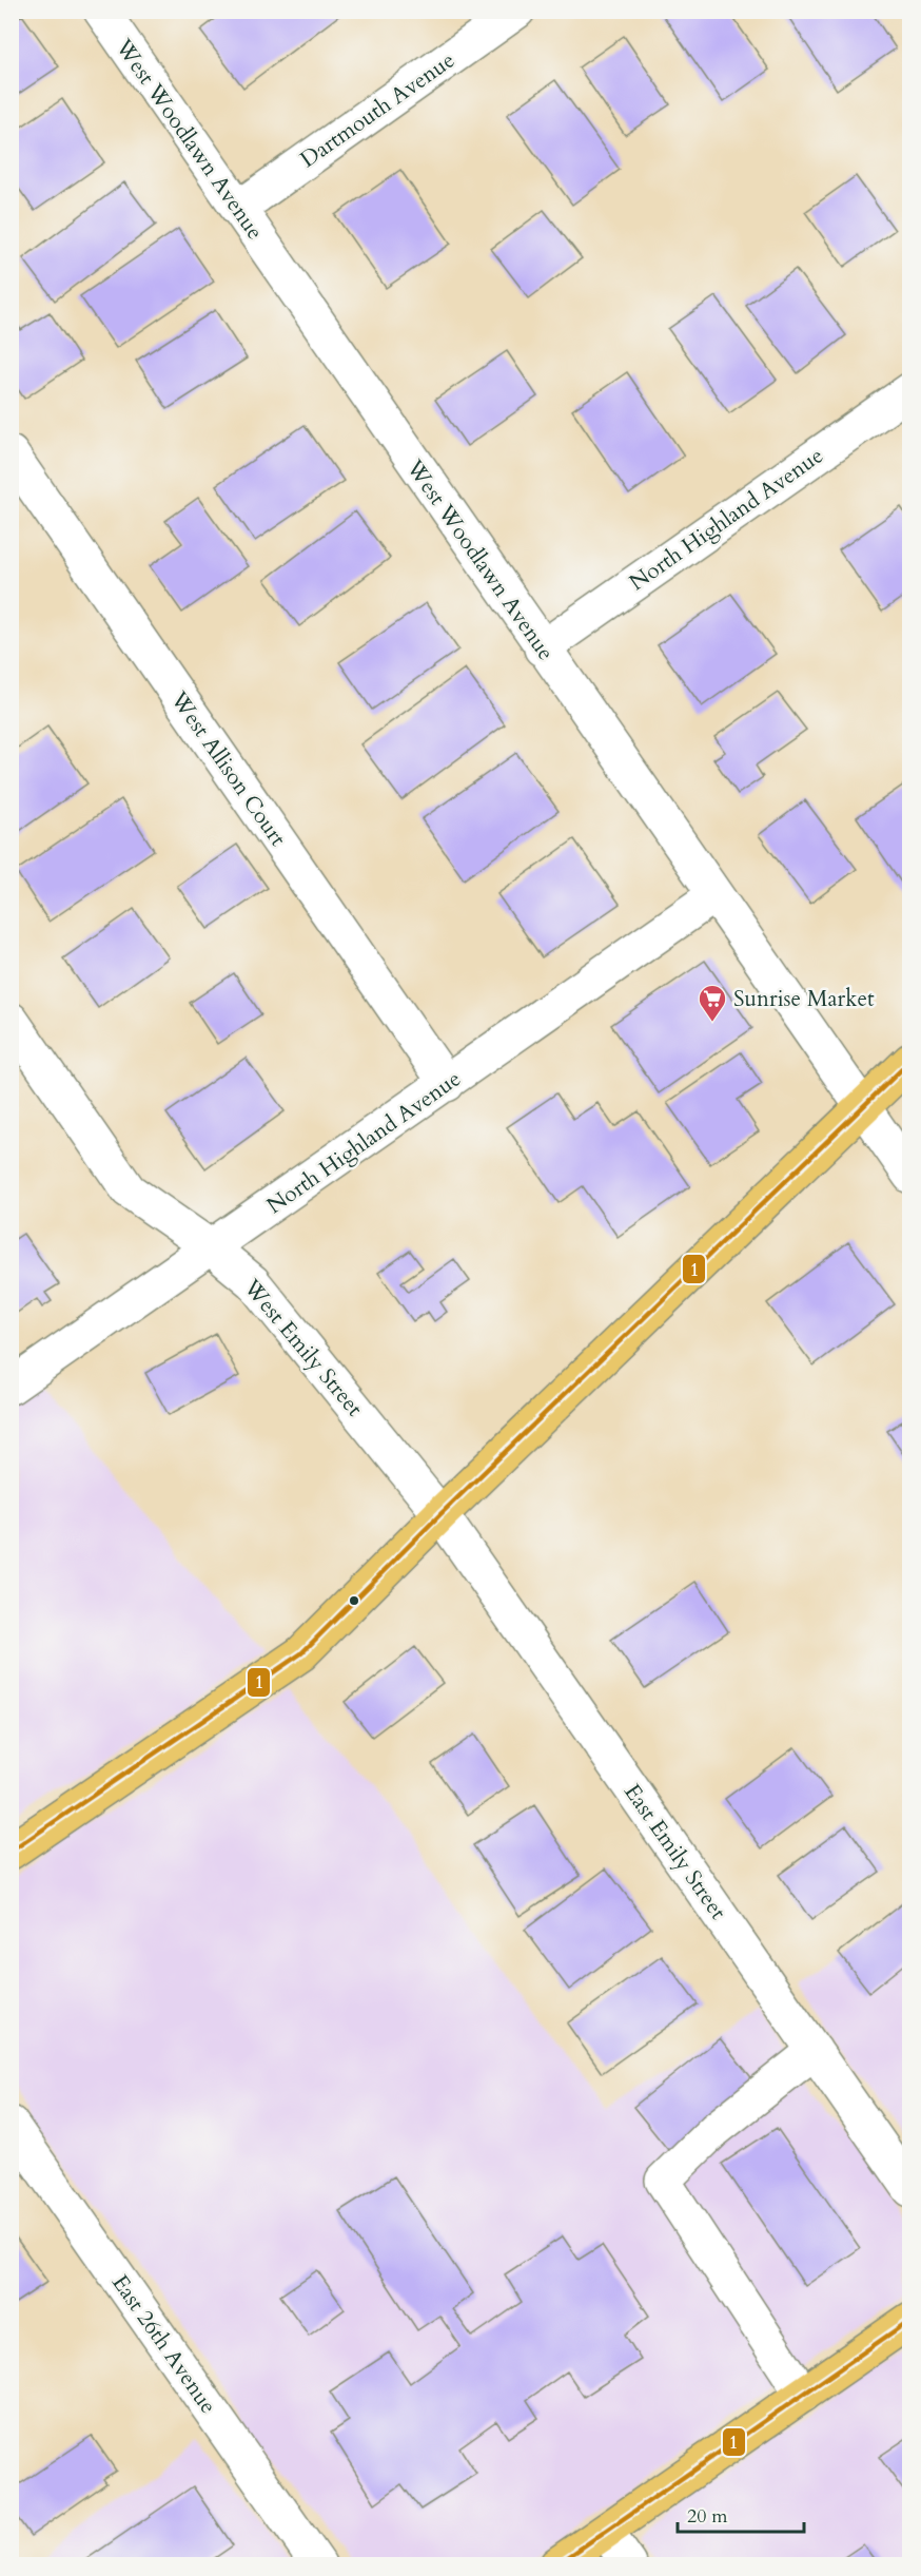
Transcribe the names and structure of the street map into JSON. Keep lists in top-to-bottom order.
{
  "streets": {
    "street": [
      "Dartmouth Avenue",
      "West Woodlawn Avenue",
      "North Highland Avenue",
      "West Allison Court",
      "West Emily Street",
      "East Emily Street",
      "East 26th Avenue"
    ]
  },
  "crossings": [
    ["Dartmouth Avenue", "West Woodlawn Avenue"],
    ["West Woodlawn Avenue", "North Highland Avenue"],
    ["North Highland Avenue", "West Allison Court"],
    ["North Highland Avenue", "West Emily Street"],
    ["West Emily Street", "East Emily Street"]
  ],
  "places": {
    "supermarket": ["Sunrise Market"]
  },
  "lines": ["transit line 1"],
  "scale_bar": "20 m"
}
